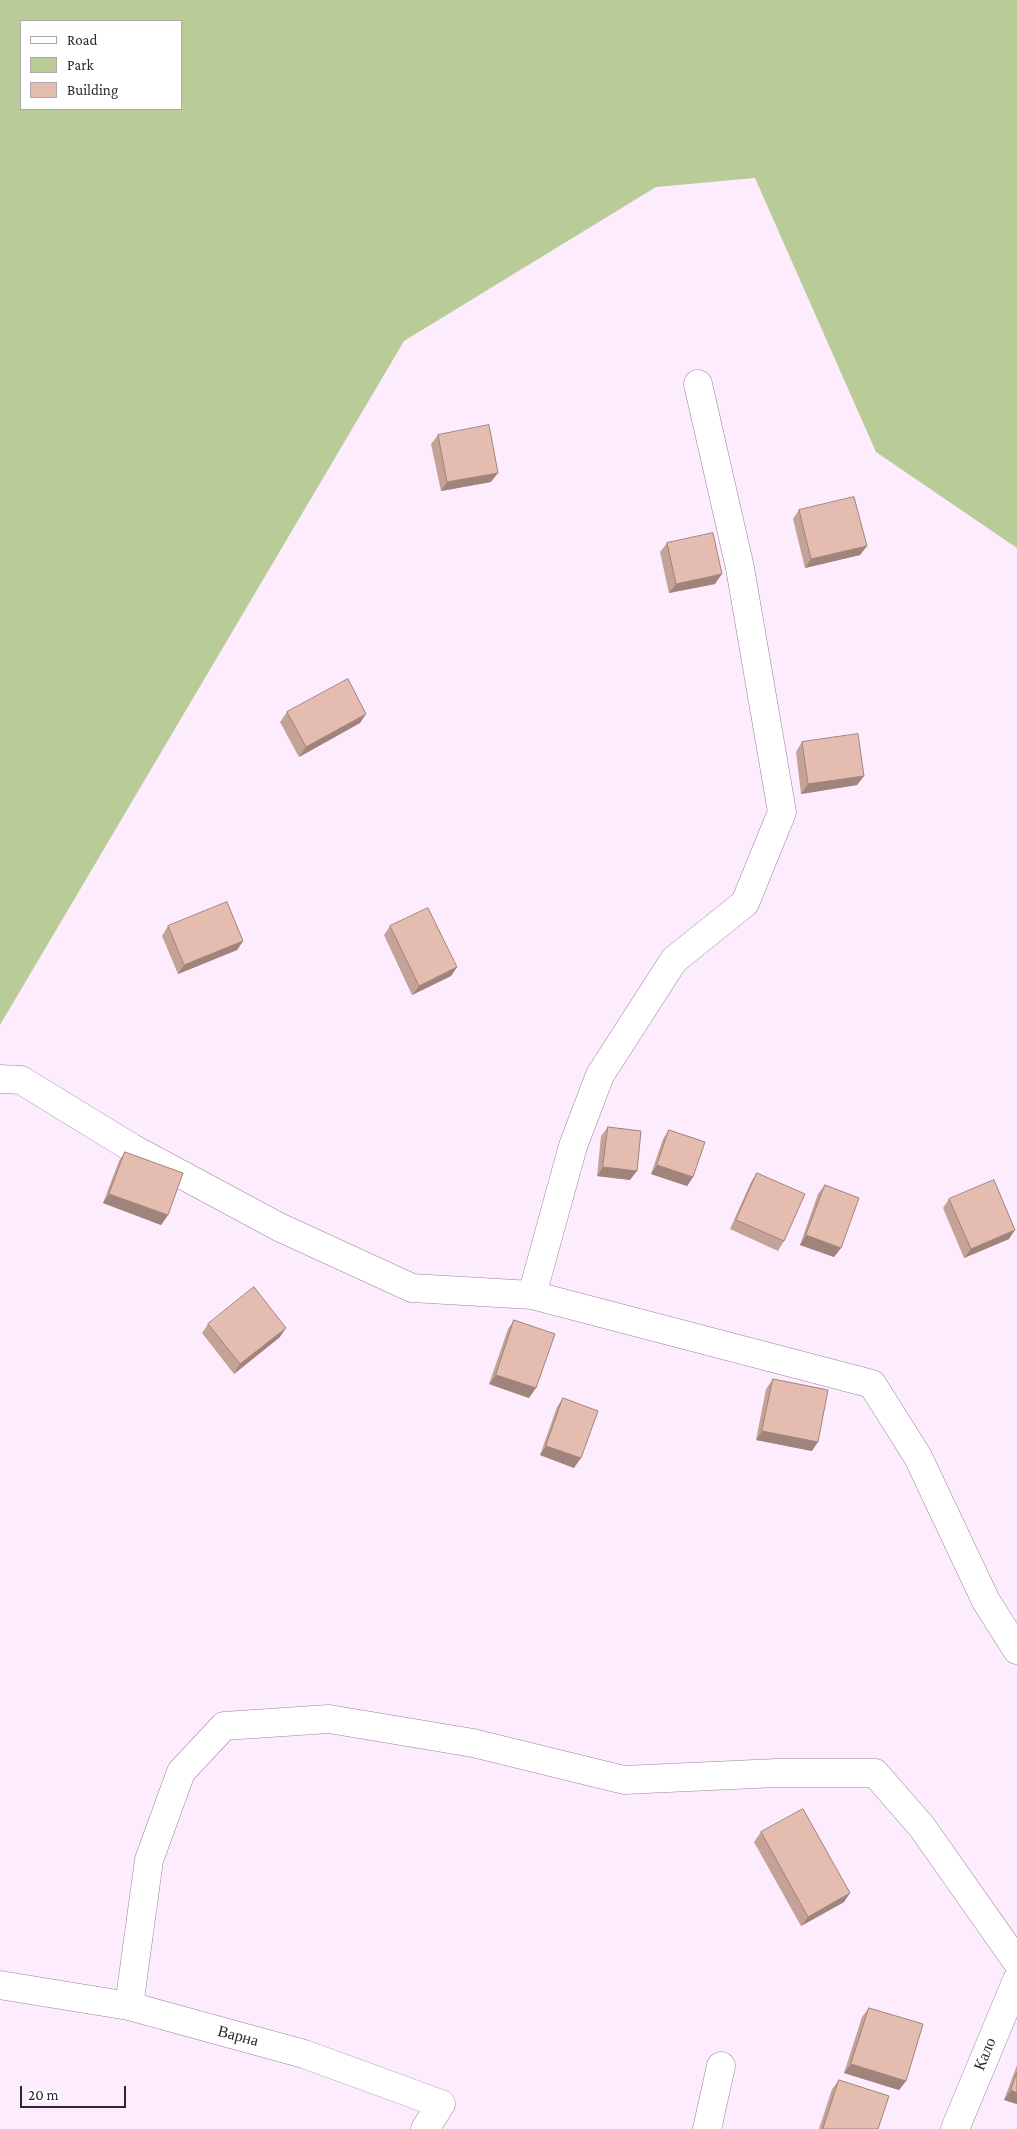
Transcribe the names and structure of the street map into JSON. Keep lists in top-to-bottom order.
{
  "streets": {
    "street": ["Варна", "Кало"]
  },
  "legend": ["Road", "Park", "Building"],
  "scale_bar": "20 m"
}
